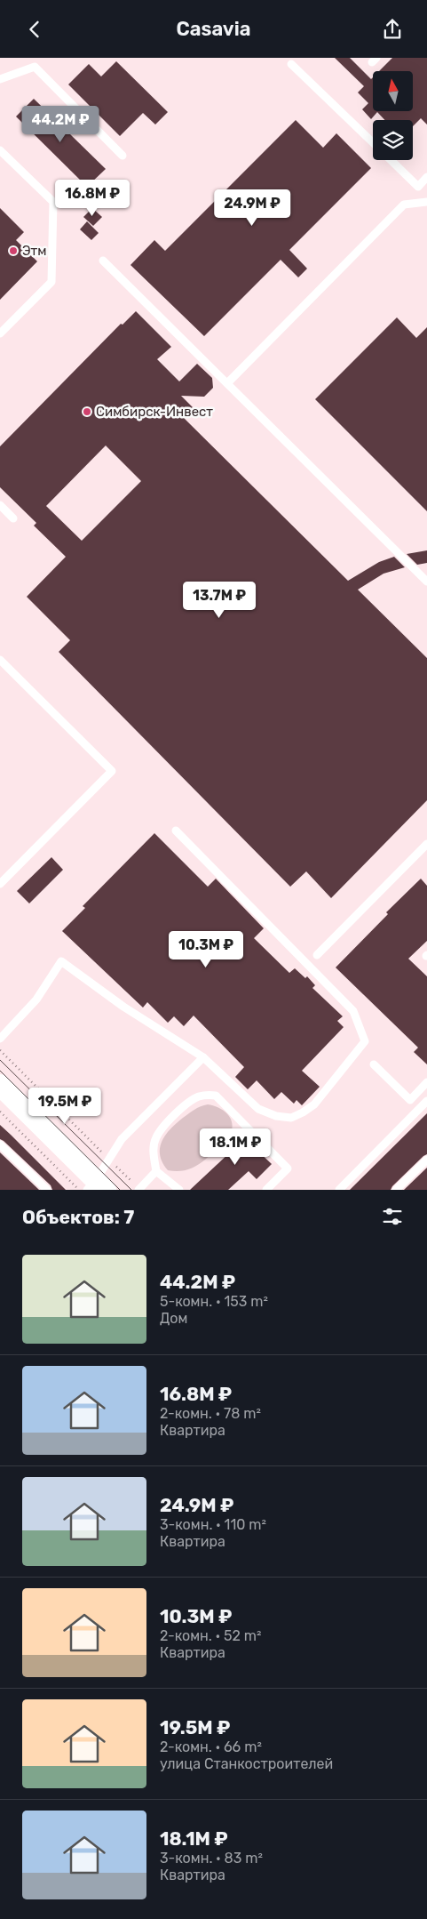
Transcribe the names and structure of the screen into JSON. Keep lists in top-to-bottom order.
{
  "places": ["Этм", "Симбирск-Инвест"],
  "north": "top",
  "page": {
    "header": "Casavia",
    "price": [
      "44.2M ₽",
      "16.8M ₽",
      "24.9M ₽",
      "13.7M ₽",
      "10.3M ₽",
      "19.5M ₽",
      "18.1M ₽"
    ],
    "heading": "Объектов: 7",
    "list": [
      {
        "name": "44.2M ₽",
        "note": "5-комн. · 153 m² · Дом"
      },
      {
        "name": "16.8M ₽",
        "note": "2-комн. · 78 m² · Квартира"
      },
      {
        "name": "24.9M ₽",
        "note": "3-комн. · 110 m² · Квартира"
      },
      {
        "name": "10.3M ₽",
        "note": "2-комн. · 52 m² · Квартира"
      },
      {
        "name": "19.5M ₽",
        "note": "2-комн. · 66 m² · улица Станкостроителей"
      },
      {
        "name": "18.1M ₽",
        "note": "3-комн. · 83 m² · Квартира"
      }
    ]
  }
}
